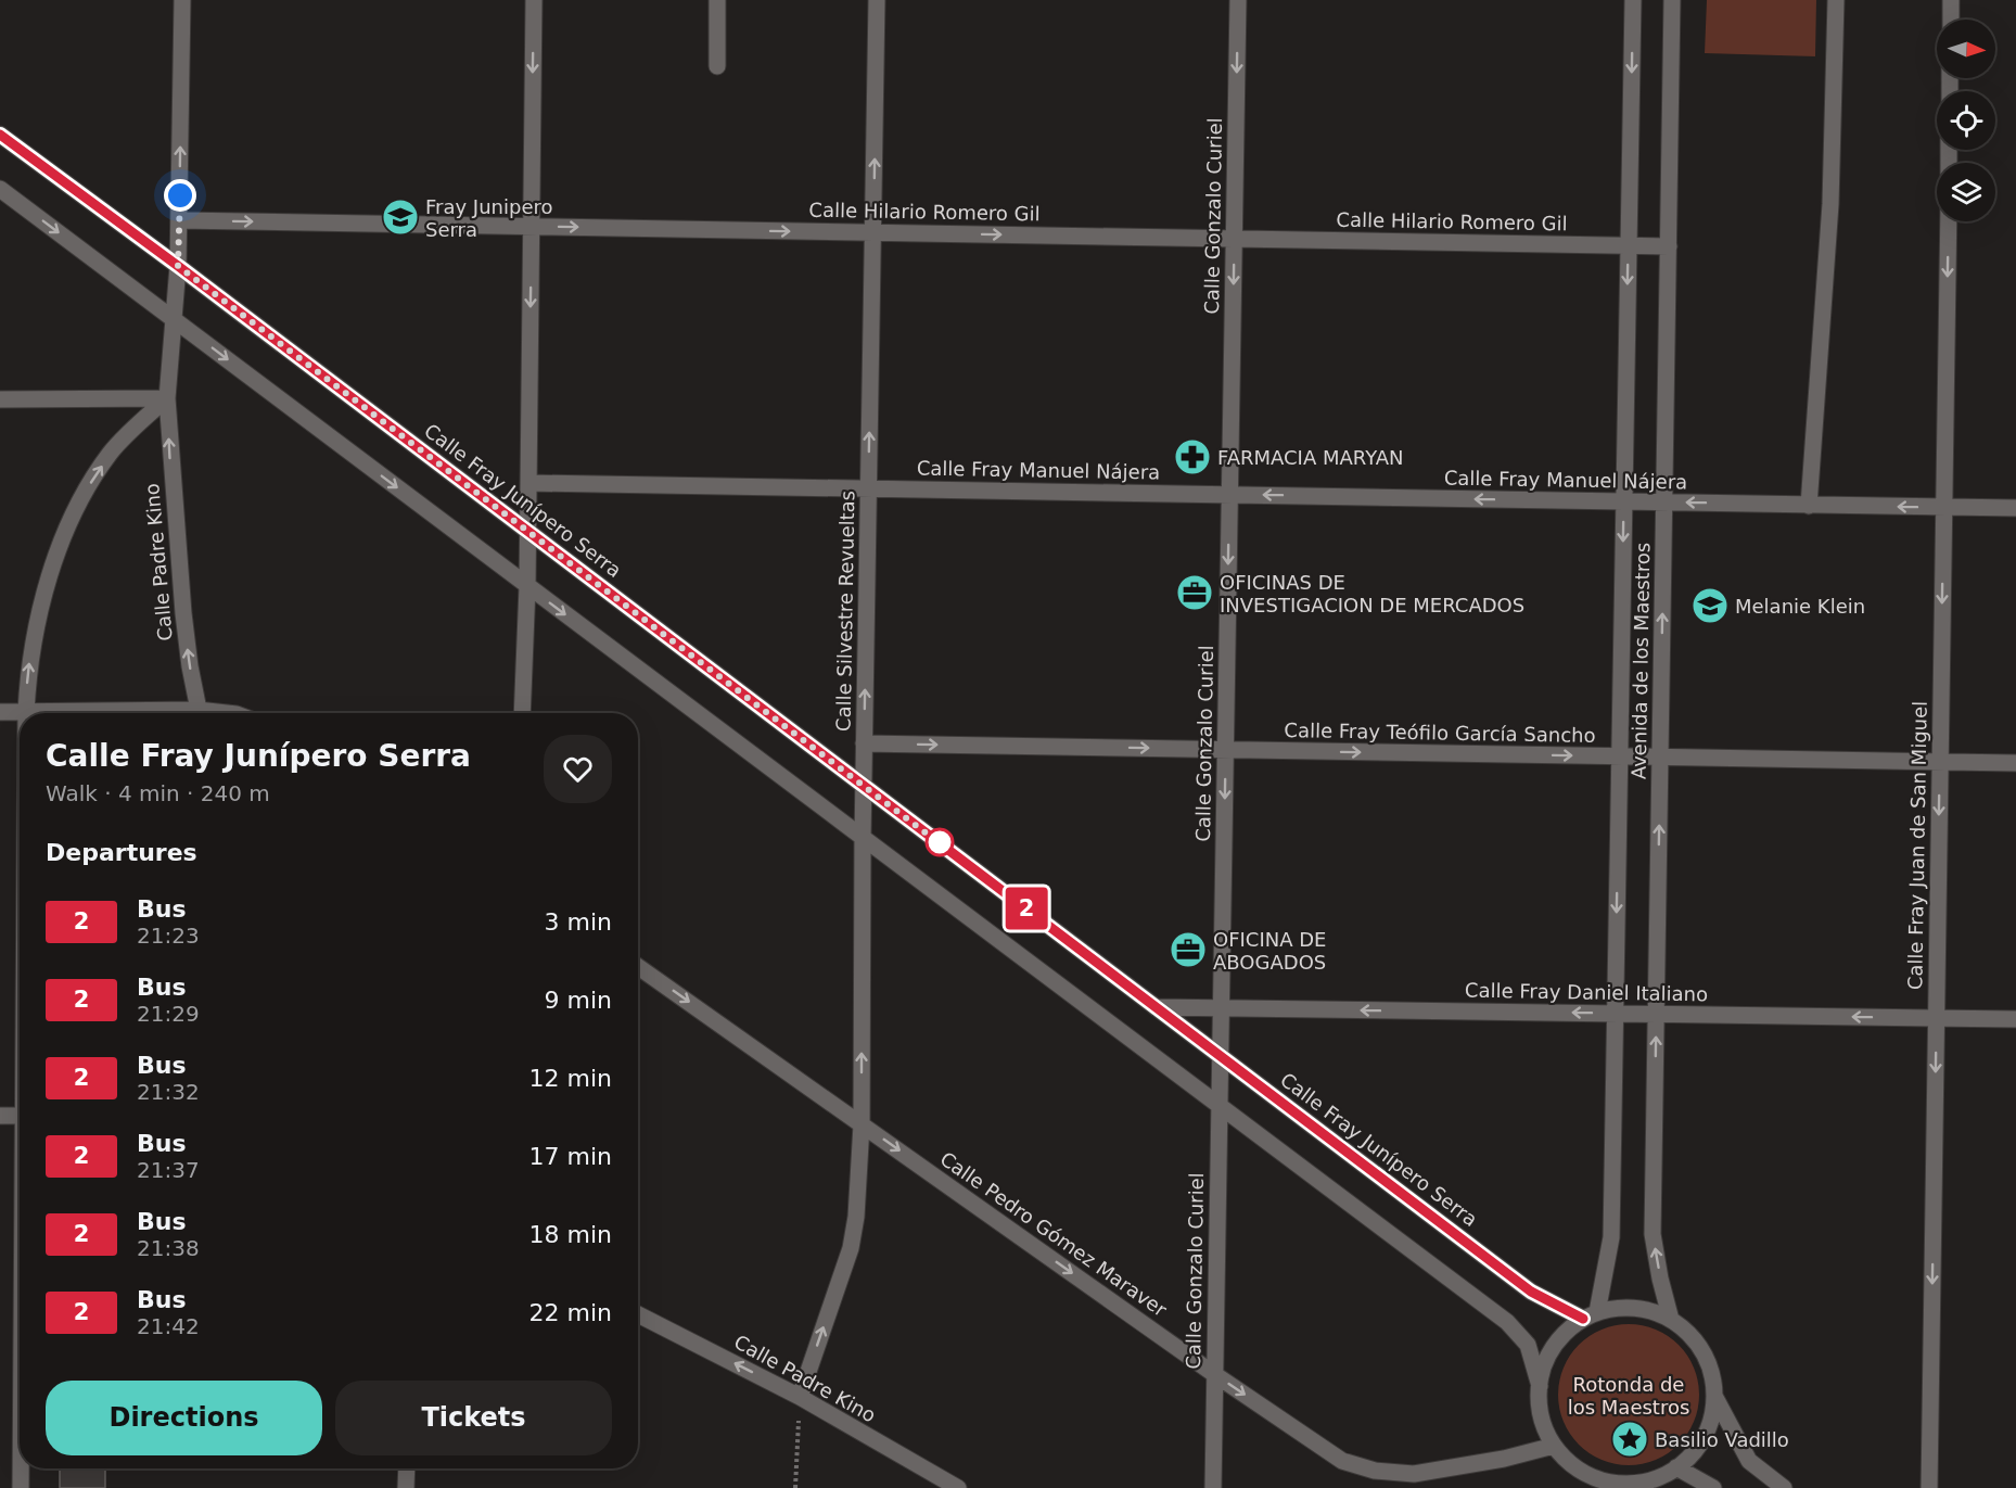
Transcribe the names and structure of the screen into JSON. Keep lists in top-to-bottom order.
{
  "streets": {
    "street": [
      "Calle Hilario Romero Gil",
      "Calle Gonzalo Curiel",
      "Calle Fray Manuel Nájera",
      "Calle Fray Junípero Serra",
      "Calle Padre Kino",
      "Calle Silvestre Revueltas",
      "Avenida de los Maestros",
      "Calle Fray Teófilo García Sancho",
      "Calle Fray Juan de San Miguel",
      "Calle Fray Daniel Italiano",
      "Calle Pedro Gómez Maraver"
    ]
  },
  "crossings": [
    ["Calle Hilario Romero Gil", "Calle Gonzalo Curiel"],
    ["Calle Hilario Romero Gil", "Calle Padre Kino"],
    ["Calle Hilario Romero Gil", "Calle Silvestre Revueltas"],
    ["Calle Hilario Romero Gil", "Avenida de los Maestros"],
    ["Calle Gonzalo Curiel", "Calle Fray Manuel Nájera"],
    ["Calle Gonzalo Curiel", "Calle Fray Junípero Serra"],
    ["Calle Gonzalo Curiel", "Calle Fray Teófilo García Sancho"],
    ["Calle Gonzalo Curiel", "Calle Fray Daniel Italiano"],
    ["Calle Gonzalo Curiel", "Calle Pedro Gómez Maraver"],
    ["Calle Fray Manuel Nájera", "Calle Silvestre Revueltas"],
    ["Calle Fray Manuel Nájera", "Avenida de los Maestros"],
    ["Calle Fray Manuel Nájera", "Calle Fray Juan de San Miguel"],
    ["Calle Fray Junípero Serra", "Calle Padre Kino"],
    ["Calle Fray Junípero Serra", "Calle Silvestre Revueltas"],
    ["Calle Fray Junípero Serra", "Avenida de los Maestros"],
    ["Calle Fray Junípero Serra", "Calle Fray Daniel Italiano"],
    ["Calle Fray Junípero Serra", "Calle Pedro Gómez Maraver"],
    ["Calle Padre Kino", "Calle Silvestre Revueltas"],
    ["Calle Silvestre Revueltas", "Calle Fray Teófilo García Sancho"],
    ["Calle Silvestre Revueltas", "Calle Pedro Gómez Maraver"],
    ["Avenida de los Maestros", "Calle Fray Teófilo García Sancho"],
    ["Avenida de los Maestros", "Calle Fray Daniel Italiano"],
    ["Avenida de los Maestros", "Calle Pedro Gómez Maraver"],
    ["Calle Fray Teófilo García Sancho", "Calle Fray Juan de San Miguel"],
    ["Calle Fray Juan de San Miguel", "Calle Fray Daniel Italiano"]
  ],
  "one_way": [
    "Calle Hilario Romero Gil",
    "Calle Gonzalo Curiel",
    "Calle Fray Manuel Nájera",
    "Calle Padre Kino",
    "Calle Silvestre Revueltas",
    "Calle Fray Teófilo García Sancho",
    "Calle Fray Juan de San Miguel",
    "Calle Fray Daniel Italiano",
    "Calle Pedro Gómez Maraver"
  ],
  "parks": ["Rotonda de los Maestros"],
  "places": {
    "school or university": ["Fray Junipero Serra", "Melanie Klein"],
    "pharmacy": ["FARMACIA MARYAN"],
    "office": ["OFICINAS DE INVESTIGACION DE MERCADOS", "OFICINA DE ABOGADOS"],
    "place": ["Basilio Vadillo"]
  },
  "lines": ["bus line 2"],
  "north": "right",
  "page": {
    "on_map": "2",
    "heading": [
      ["Calle Fray Junípero Serra", "Walk · 4 min · 240 m"],
      "Departures"
    ],
    "list": [
      {
        "mark": "2",
        "name": "Bus",
        "note": "21:23",
        "value": "3 min"
      },
      {
        "mark": "2",
        "name": "Bus",
        "note": "21:29",
        "value": "9 min"
      },
      {
        "mark": "2",
        "name": "Bus",
        "note": "21:32",
        "value": "12 min"
      },
      {
        "mark": "2",
        "name": "Bus",
        "note": "21:37",
        "value": "17 min"
      },
      {
        "mark": "2",
        "name": "Bus",
        "note": "21:38",
        "value": "18 min"
      },
      {
        "mark": "2",
        "name": "Bus",
        "note": "21:42",
        "value": "22 min"
      }
    ],
    "buttons": ["Directions", "Tickets"]
  }
}
